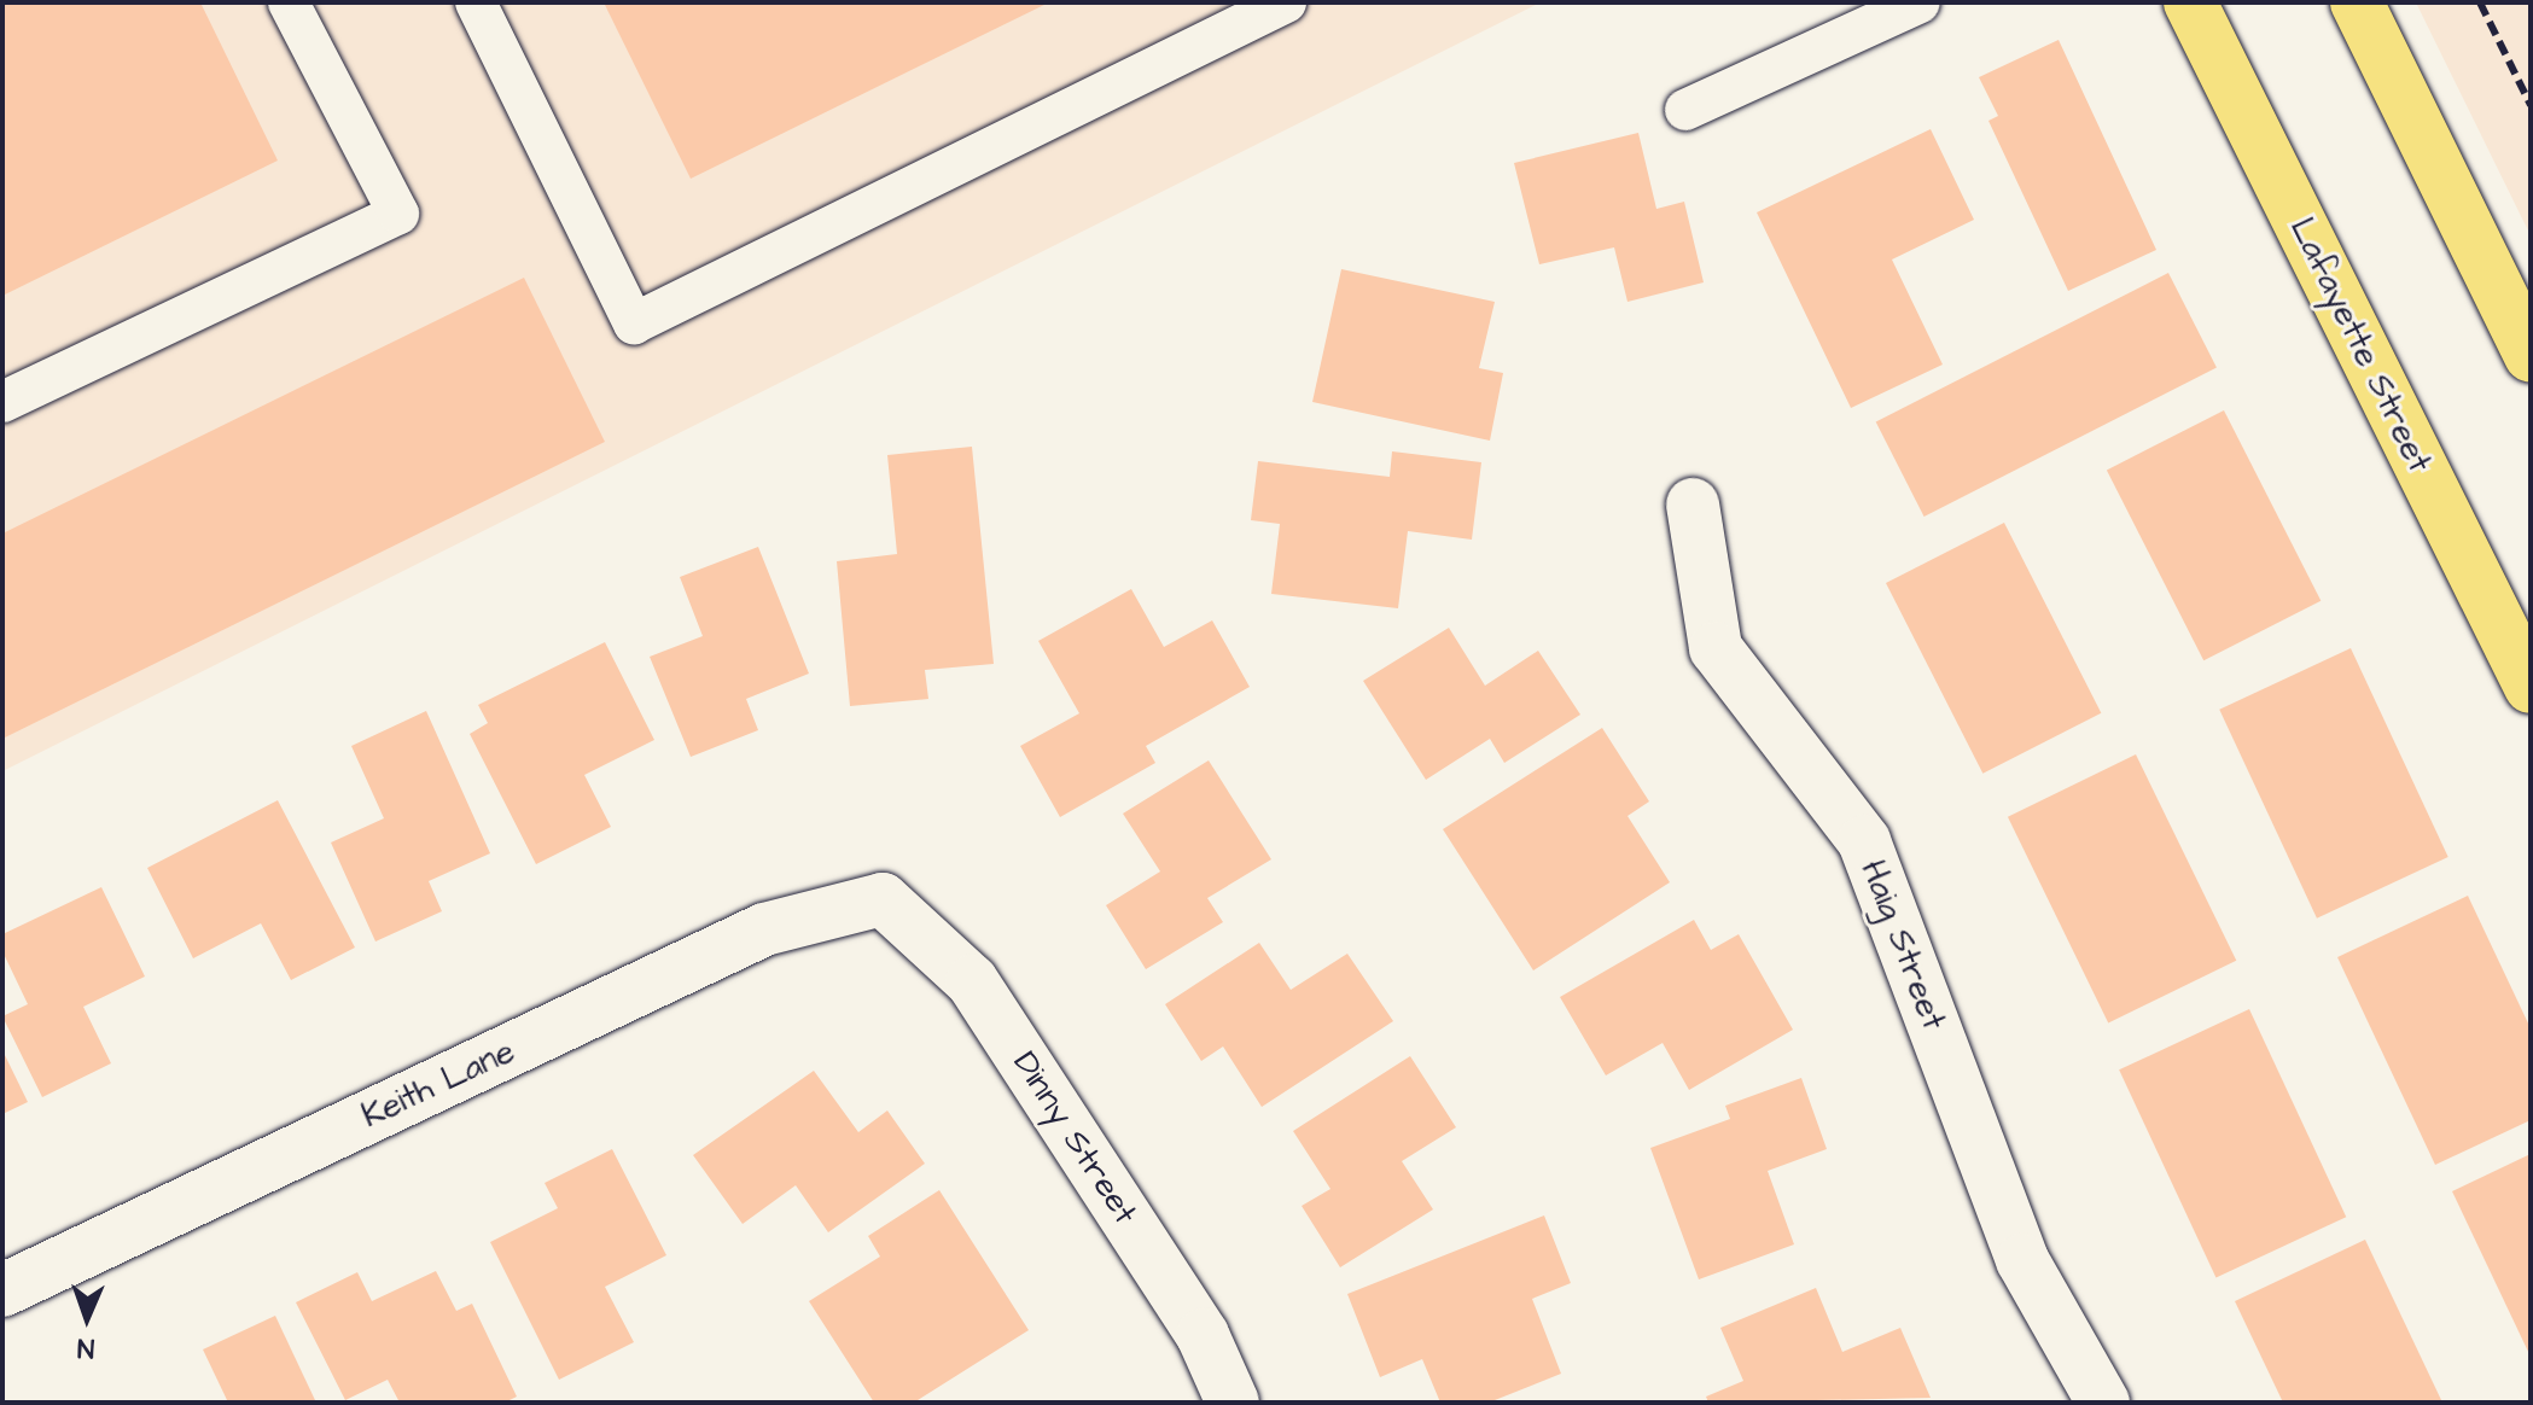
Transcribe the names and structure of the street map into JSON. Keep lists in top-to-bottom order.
{
  "streets": {
    "main road": ["Lafayette Street"],
    "street": ["Haig Street", "Keith Lane", "Dinny Street"]
  },
  "crossings": [
    ["Keith Lane", "Dinny Street"]
  ],
  "north": "bottom"
}
